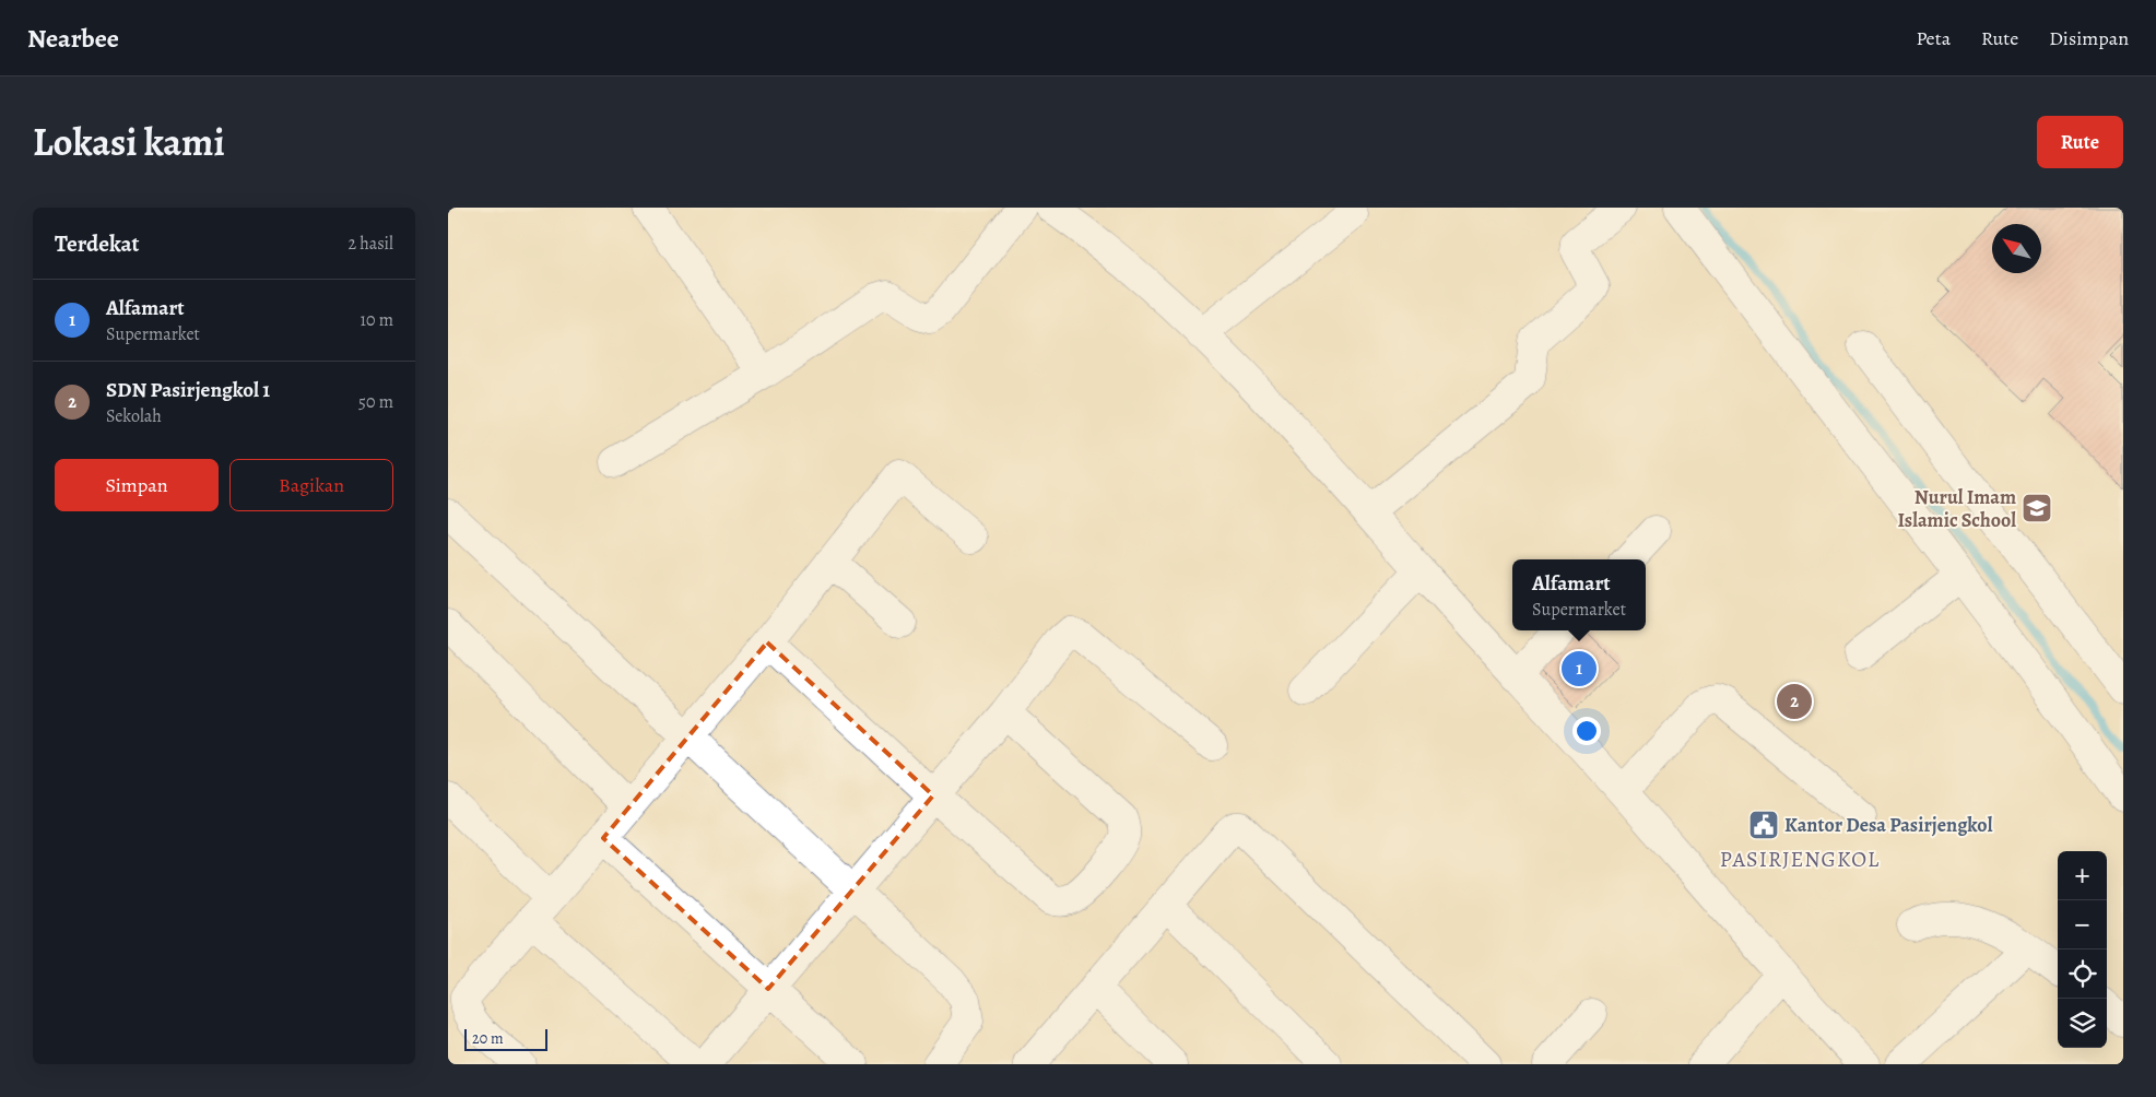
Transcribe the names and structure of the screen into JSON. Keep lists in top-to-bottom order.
{
  "districts": ["PASIRJENGKOL"],
  "places": {
    "school or university": ["Nurul Imam Islamic School"],
    "public building": ["Kantor Desa Pasirjengkol"]
  },
  "scale_bar": "20 m",
  "north": "top left",
  "page": {
    "header": "Nearbee",
    "nav": ["Peta", "Rute", "Disimpan"],
    "title": "Lokasi kami",
    "buttons": [
      "Rute",
      ["Simpan", "Bagikan"]
    ],
    "heading": ["Terdekat", "2 hasil"],
    "list": [
      {
        "mark": "1",
        "name": "Alfamart",
        "note": "Supermarket",
        "value": "10 m"
      },
      {
        "mark": "2",
        "name": "SDN Pasirjengkol 1",
        "note": "Sekolah",
        "value": "50 m"
      }
    ],
    "popup": ["Alfamart", "Supermarket"],
    "pins": ["1", "2"],
    "map_buttons": ["+", "−"],
    "scale": "20 m"
  }
}
